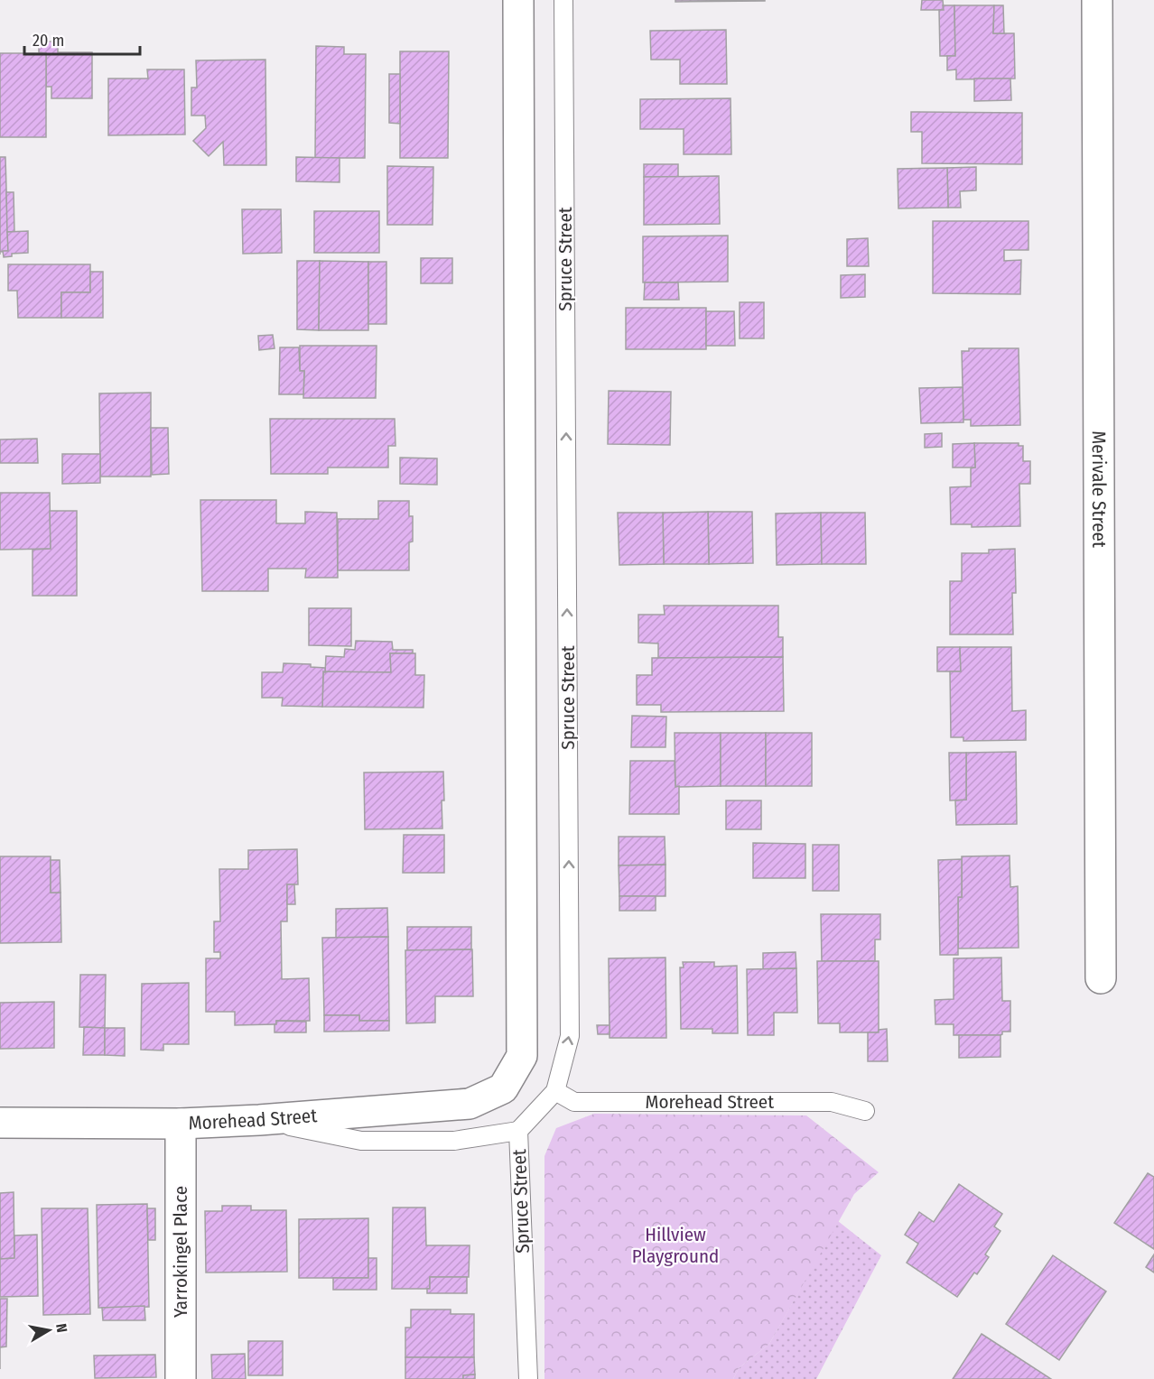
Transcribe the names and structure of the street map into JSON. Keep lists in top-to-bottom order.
{
  "streets": {
    "street": ["Merivale Street", "Morehead Street", "Yarrokingel Place"],
    "lane": ["Spruce Street"]
  },
  "crossings": [
    ["Spruce Street", "Morehead Street"],
    ["Morehead Street", "Yarrokingel Place"]
  ],
  "one_way": ["Spruce Street"],
  "parks": ["Hillview Playground"],
  "scale_bar": "20 m",
  "north": "right"
}
